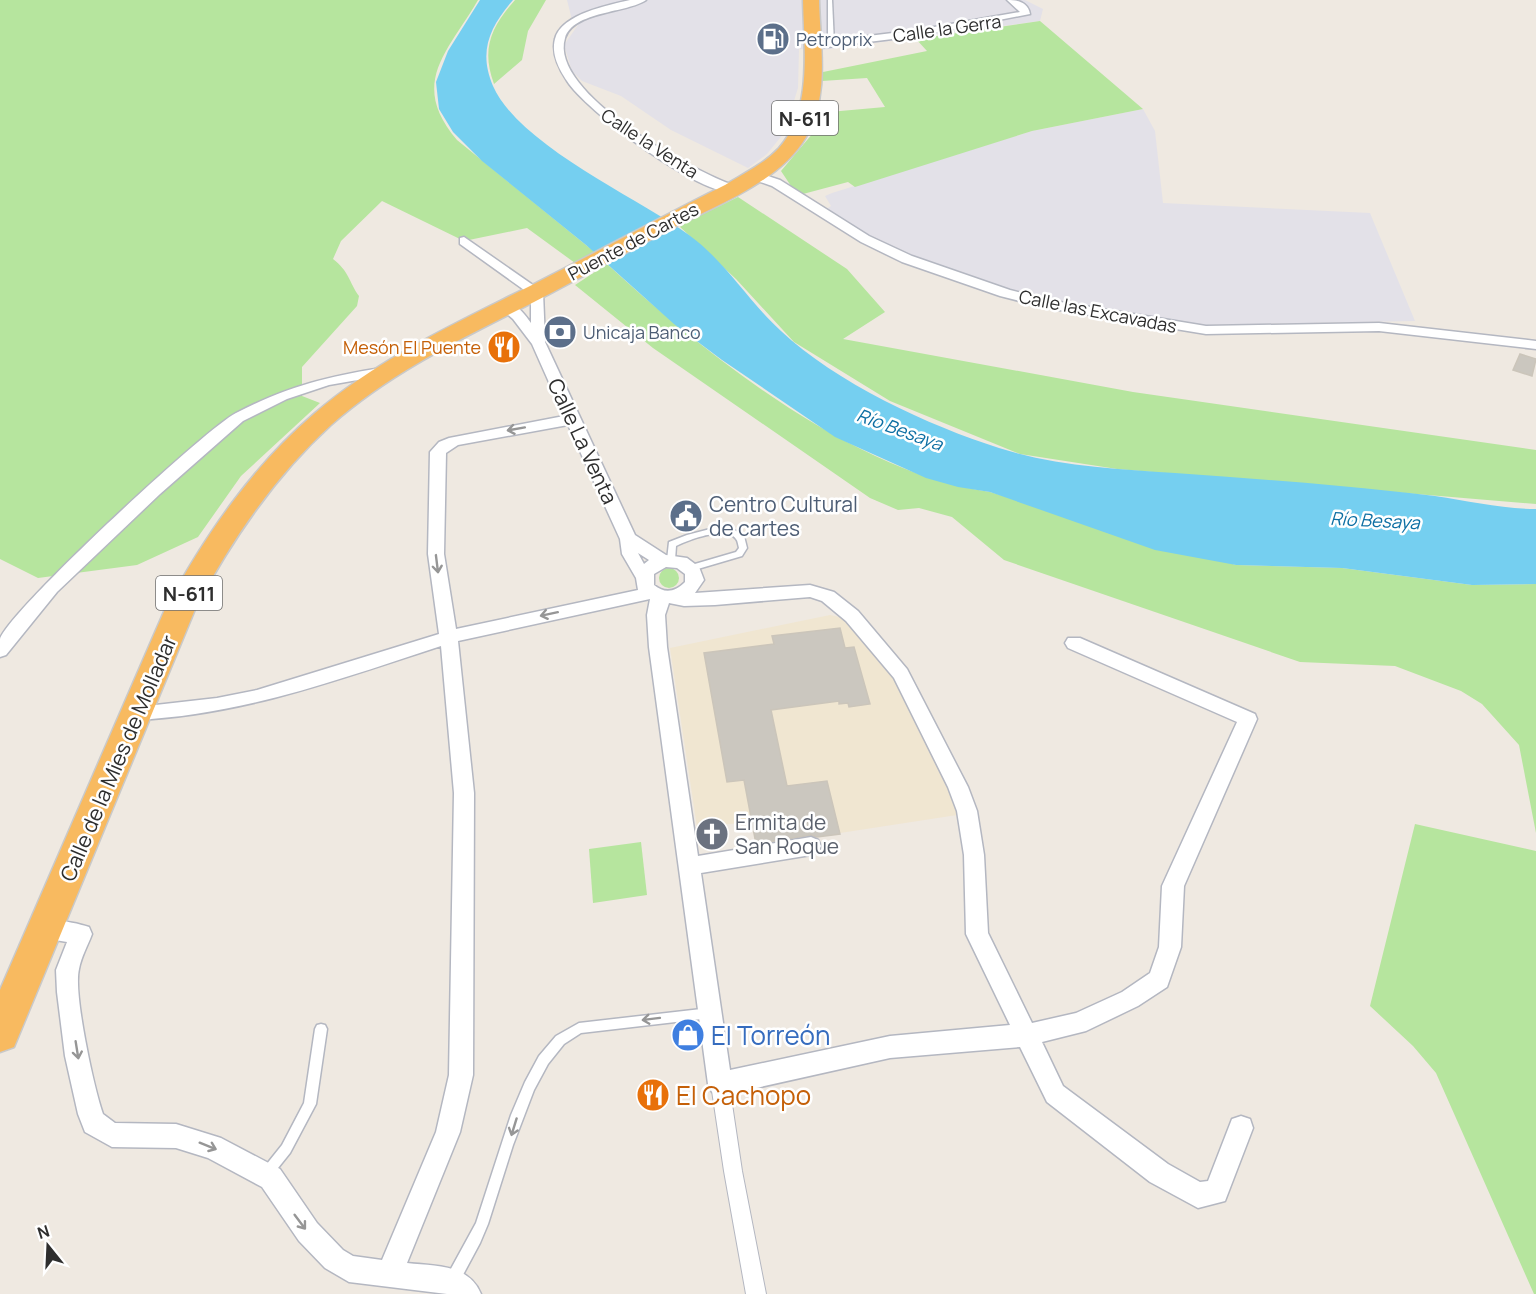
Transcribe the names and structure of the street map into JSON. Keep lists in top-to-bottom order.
{
  "streets": {
    "highway": ["N-611", "Puente de Cartes", "Calle de la Mies de Molladar"],
    "street": [
      "Calle la Gerra",
      "Calle la Venta",
      "Calle las Excavadas",
      "Calle La Venta"
    ]
  },
  "crossings": [
    ["Calle la Gerra", "N-611"],
    ["N-611", "Calle la Venta"],
    ["N-611", "Puente de Cartes"],
    ["N-611", "Calle las Excavadas"],
    ["Calle la Venta", "Puente de Cartes"],
    ["Puente de Cartes", "Calle La Venta"],
    ["Puente de Cartes", "Calle de la Mies de Molladar"],
    ["Calle La Venta", "Calle de la Mies de Molladar"]
  ],
  "water": ["Río Besaya"],
  "places": {
    "fuel station": ["Petroprix"],
    "bank": ["Unicaja Banco"],
    "restaurant": ["Mesón El Puente", "El Cachopo"],
    "public building": ["Centro Cultural de cartes"],
    "church": ["Ermita de San Roque"],
    "shop": ["El Torreón"]
  },
  "north": "top"
}
